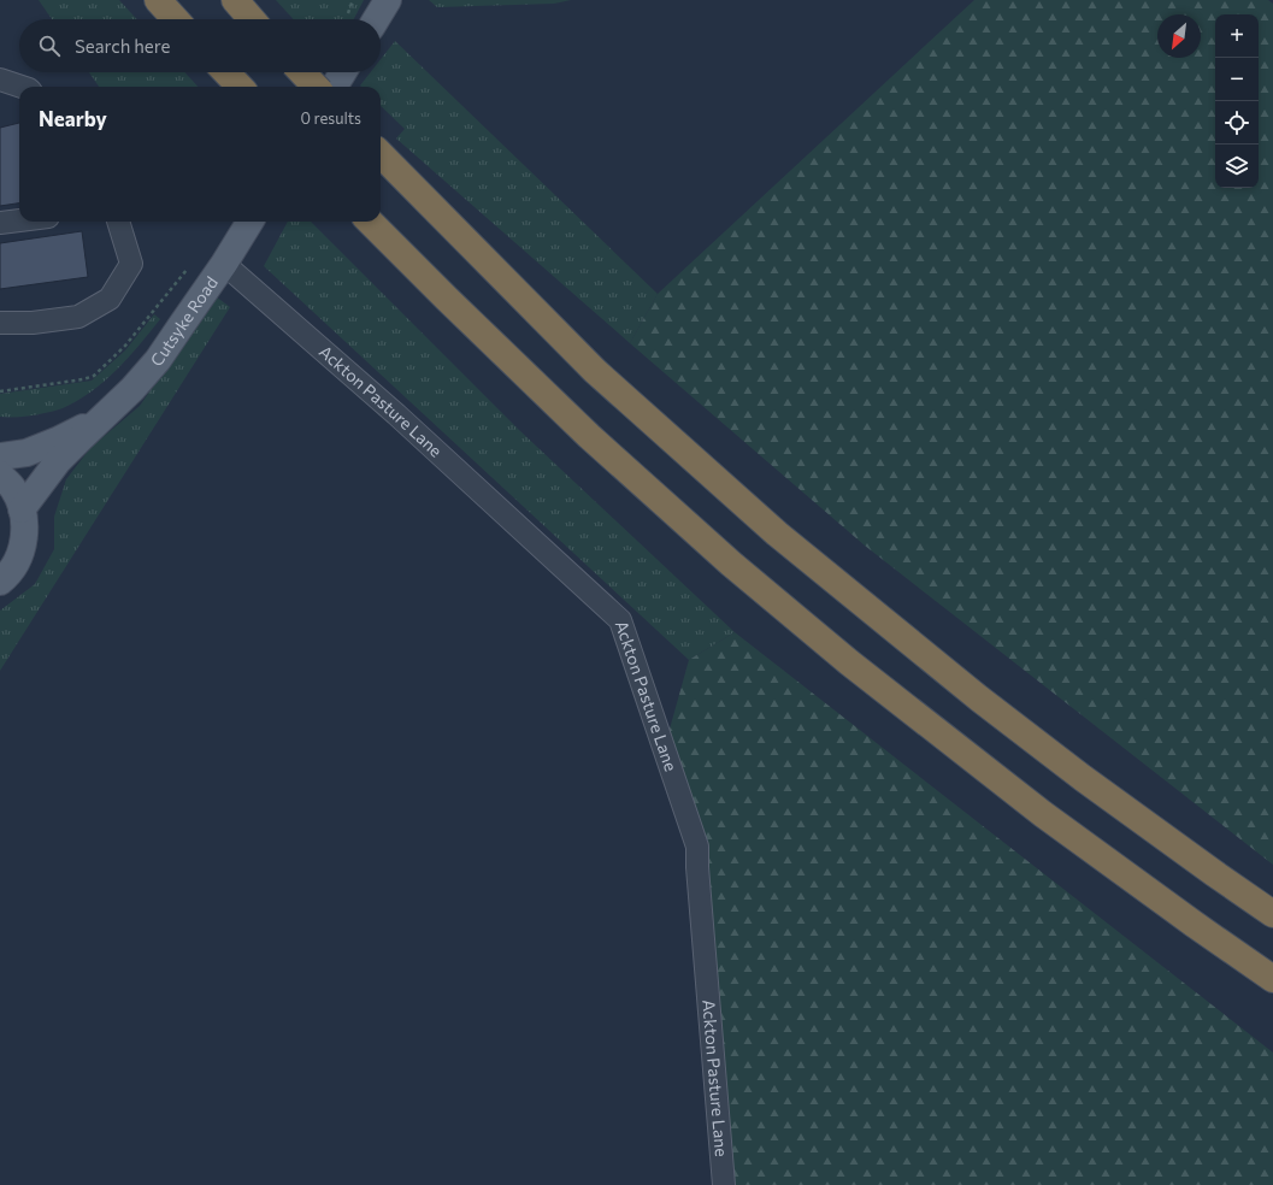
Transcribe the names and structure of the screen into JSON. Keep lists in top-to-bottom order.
{
  "streets": {
    "main road": ["Cutsyke Road"],
    "street": ["Ackton Pasture Lane"]
  },
  "crossings": [
    ["Cutsyke Road", "Ackton Pasture Lane"]
  ],
  "north": "bottom left",
  "page": {
    "map_buttons": ["+", "−"],
    "search": "Search here",
    "heading": ["Nearby", "0 results"]
  }
}
